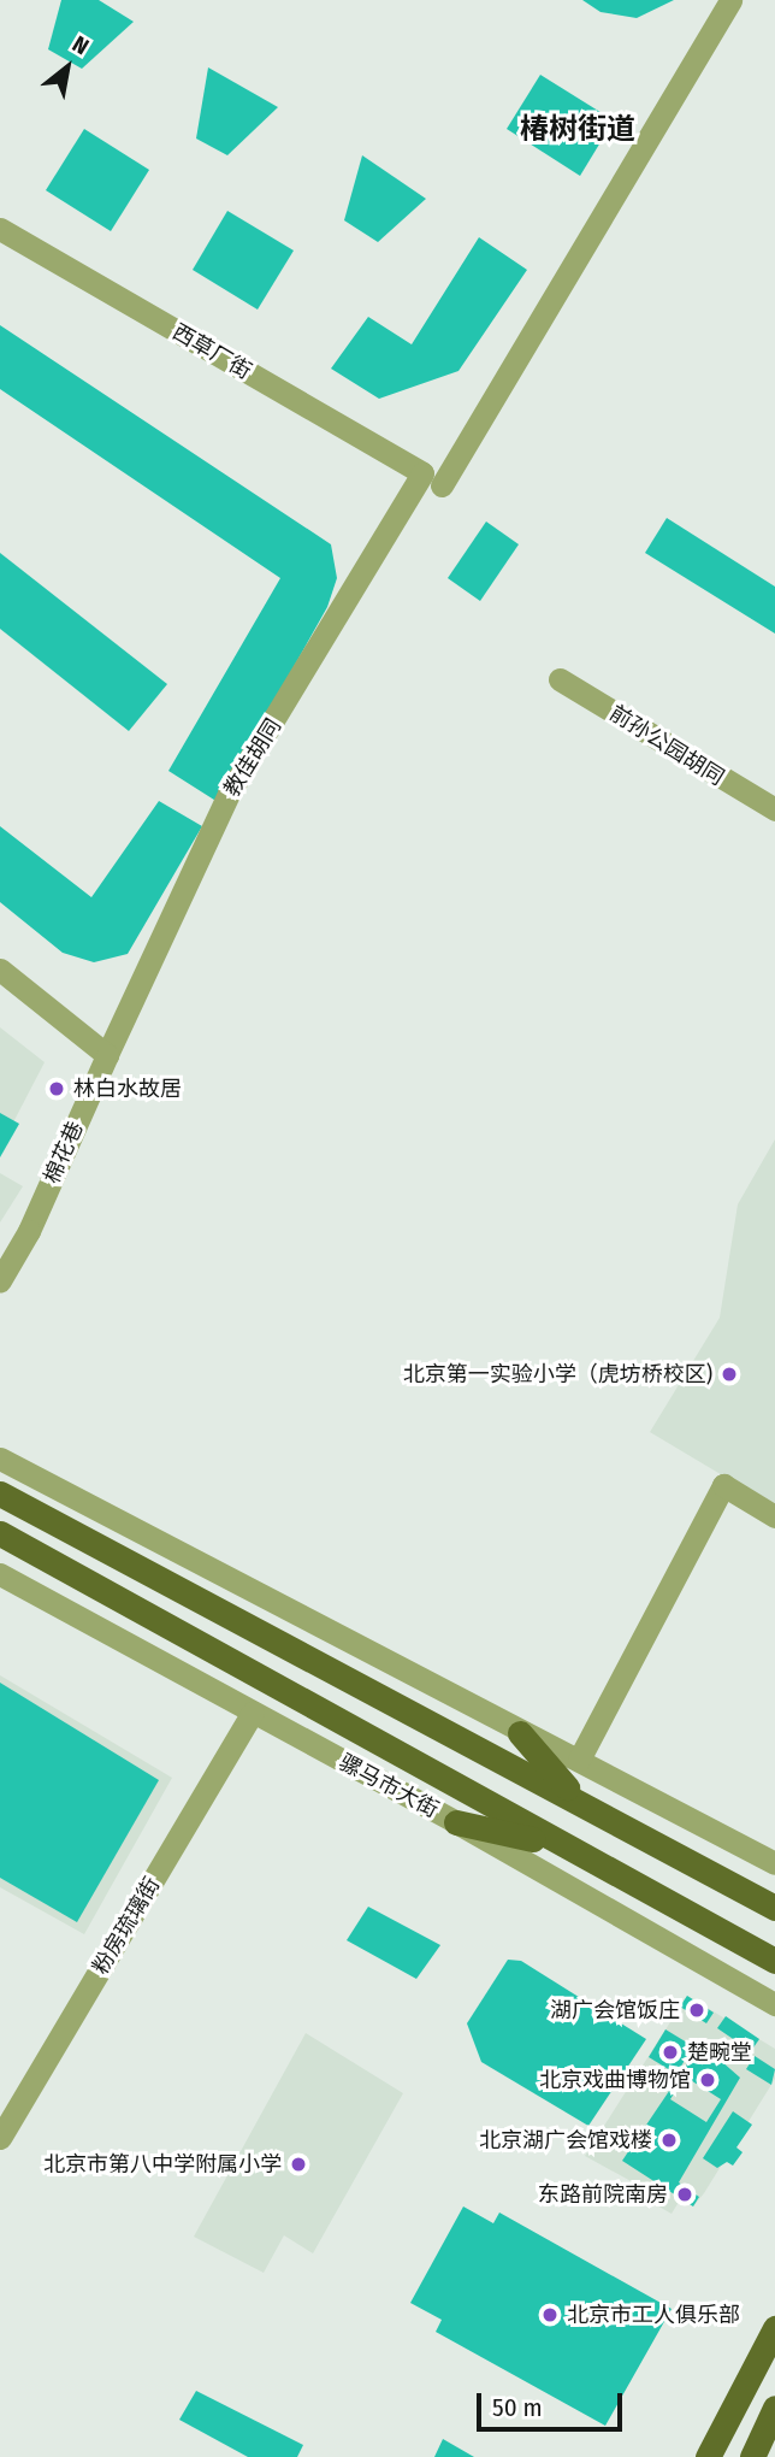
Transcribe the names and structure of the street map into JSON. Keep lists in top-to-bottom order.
{
  "streets": {
    "main road": ["骡马市大街"],
    "street": [
      "西草厂街",
      "前孙公园胡同",
      "教佳胡同",
      "棉花巷",
      "粉房琉璃街"
    ]
  },
  "crossings": [
    ["西草厂街", "教佳胡同"],
    ["教佳胡同", "棉花巷"],
    ["骡马市大街", "粉房琉璃街"]
  ],
  "districts": ["椿树街道"],
  "places": [
    "林白水故居",
    "北京第一实验小学（虎坊桥校区)",
    "湖广会馆饭庄",
    "楚畹堂",
    "北京戏曲博物馆",
    "北京湖广会馆戏楼",
    "北京市第八中学附属小学",
    "东路前院南房",
    "北京市工人俱乐部"
  ],
  "scale_bar": "50 m",
  "north": "top right"
}
